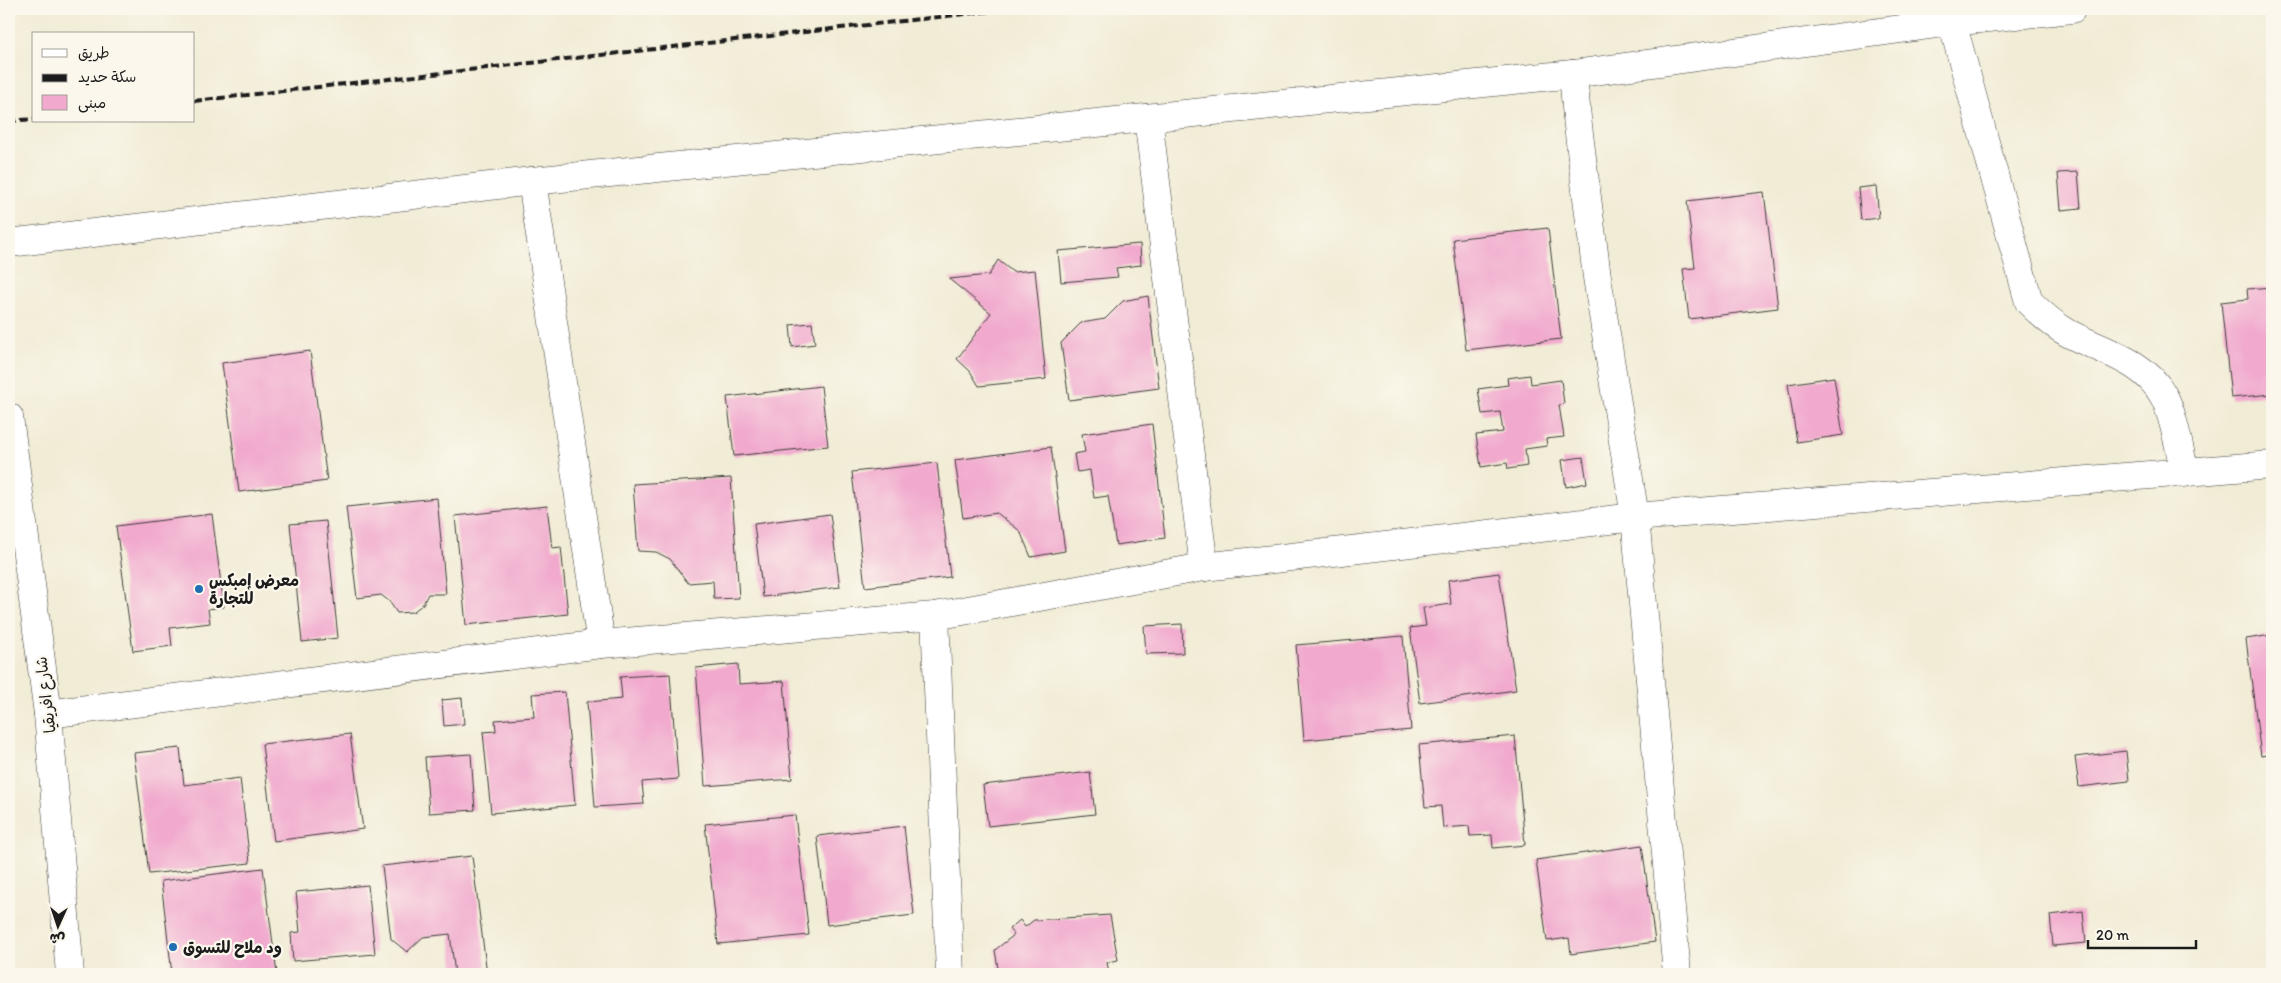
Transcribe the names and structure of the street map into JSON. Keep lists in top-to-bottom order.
{
  "streets": {
    "street": ["شارع افريقيا"]
  },
  "places": ["معرض إمبكس للتجارة", "ود ملاح للتسوق"],
  "legend": ["طريق", "سكة حديد", "مبنى"],
  "scale_bar": "20 m",
  "north": "bottom"
}
